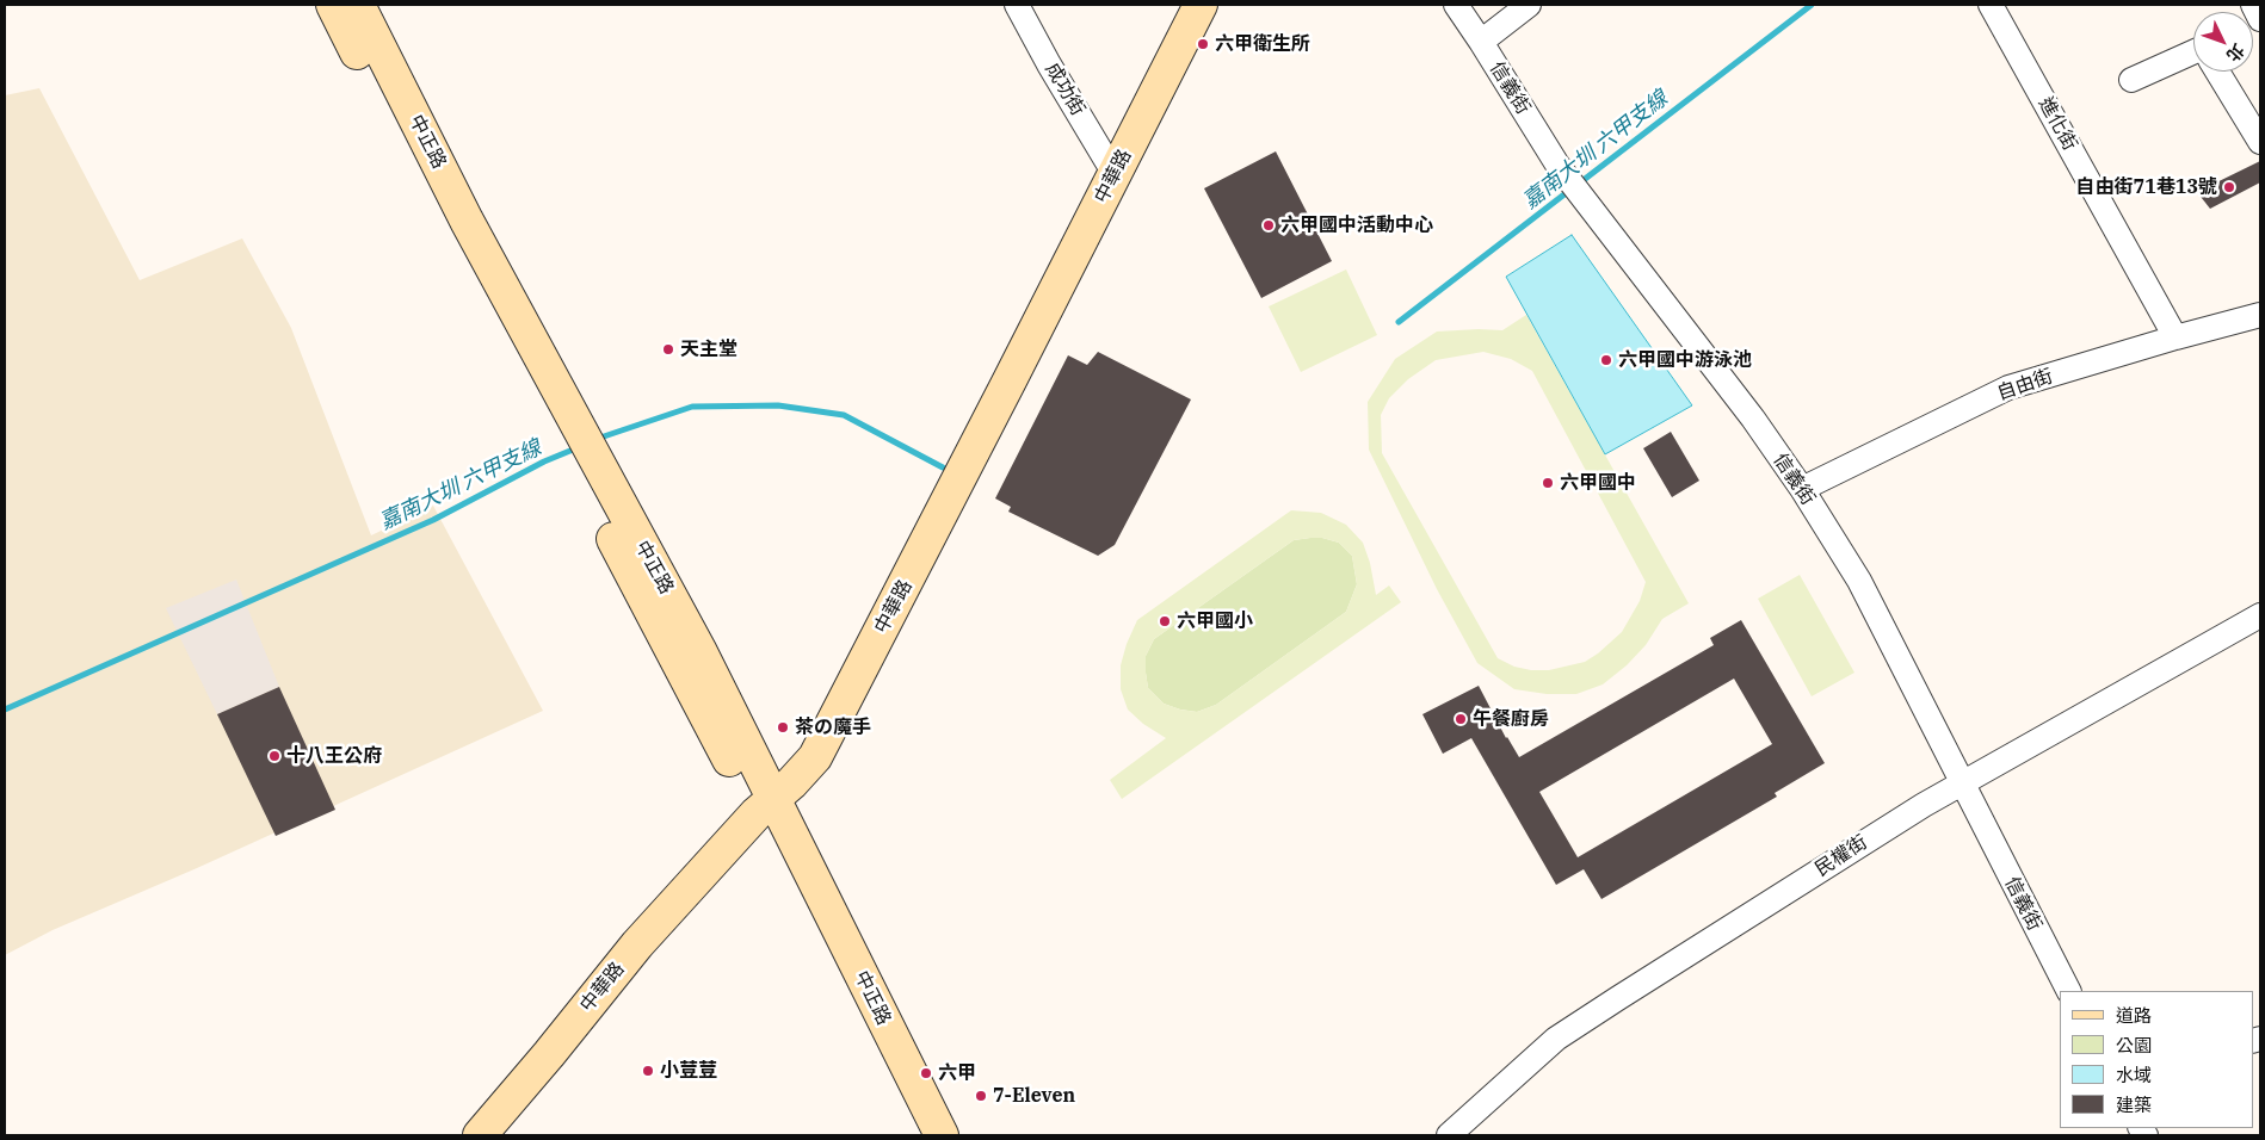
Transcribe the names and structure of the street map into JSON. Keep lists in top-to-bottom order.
{
  "streets": {
    "main road": ["中正路", "中華路"],
    "street": [
      "信義街",
      "成功街",
      "進化街",
      "自由街",
      "民權街"
    ]
  },
  "crossings": [
    ["信義街", "自由街"],
    ["信義街", "民權街"],
    ["成功街", "中華路"],
    ["進化街", "自由街"],
    ["中正路", "中華路"]
  ],
  "water": ["嘉南大圳 六甲支線"],
  "places": [
    "六甲衛生所",
    "自由街71巷13號",
    "六甲國中活動中心",
    "天主堂",
    "六甲國中游泳池",
    "六甲國中",
    "六甲國小",
    "午餐廚房",
    "茶の魔手",
    "十八王公府",
    "小荳荳",
    "六甲",
    "7-Eleven"
  ],
  "legend": [
    "道路",
    "公園",
    "水域",
    "建築"
  ],
  "north": "bottom right"
}
